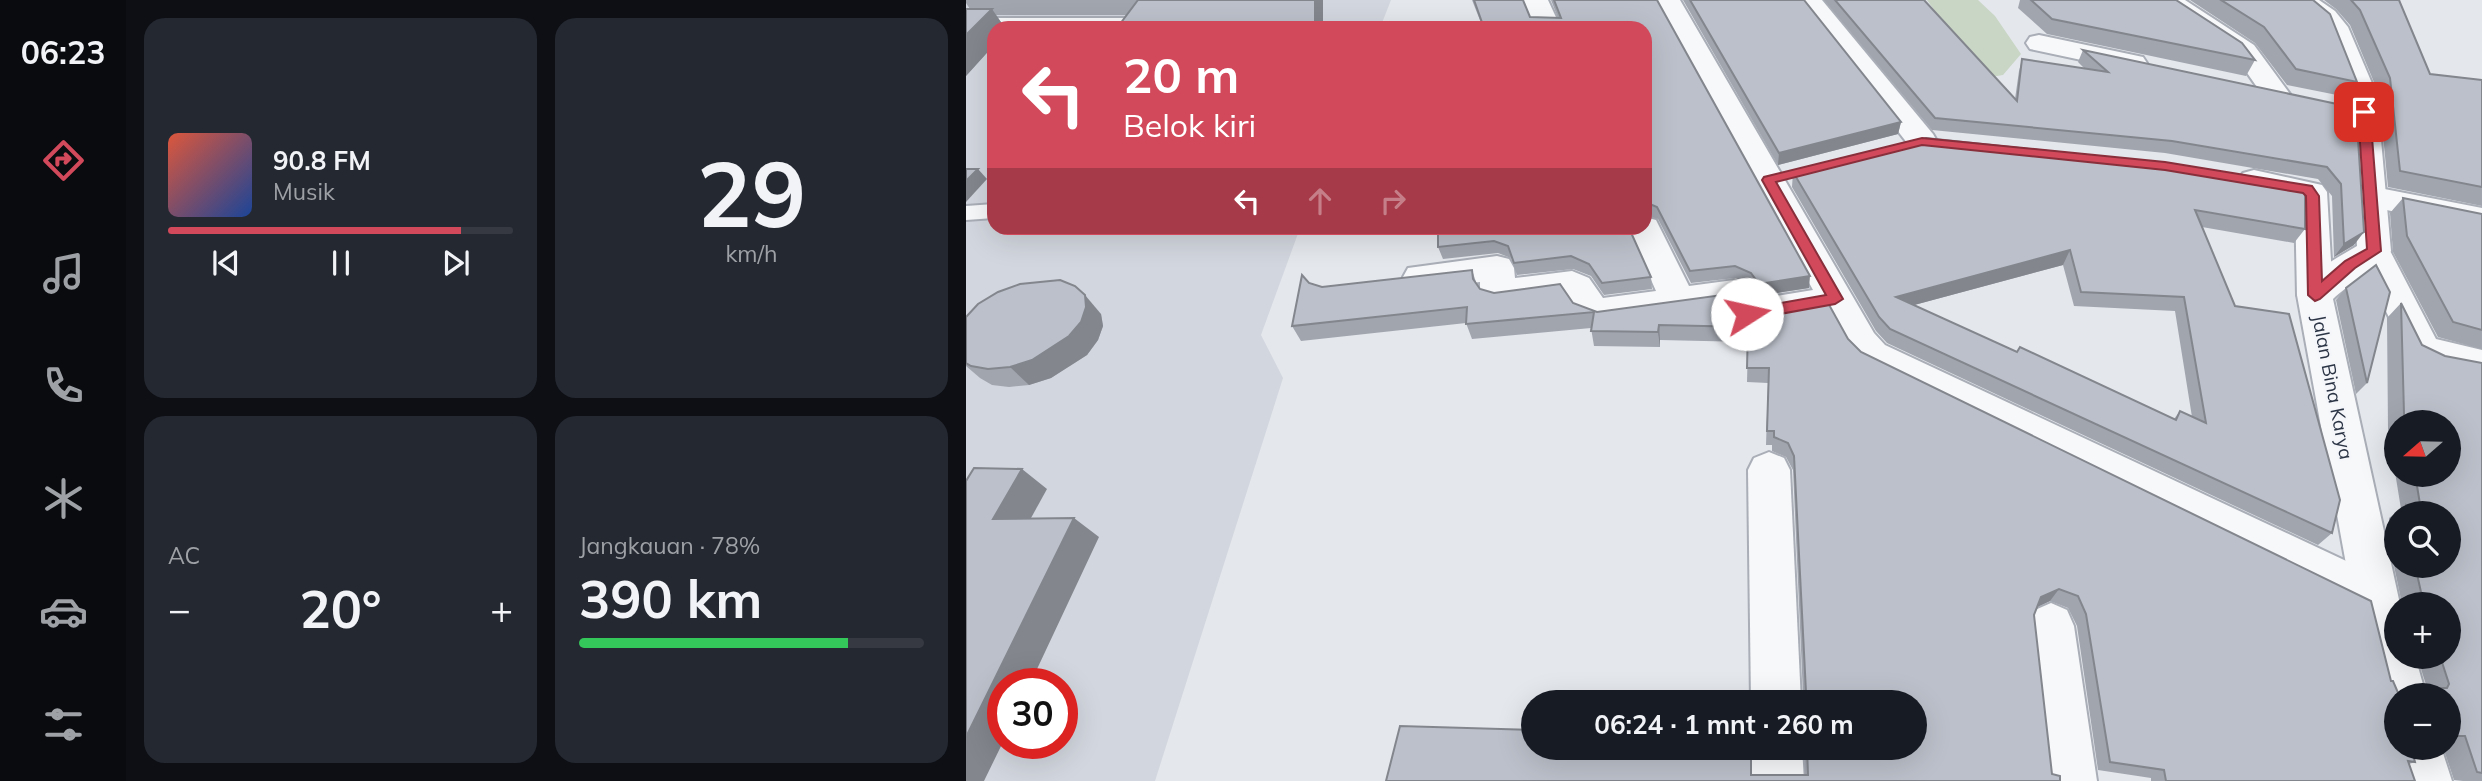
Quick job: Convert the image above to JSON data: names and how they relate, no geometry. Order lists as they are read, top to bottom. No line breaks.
{"streets":{"street":["Jalan Bina Karya"]},"north":"left","page":{"tabs":"06:23","tile":[["29","km/h"],"AC",["Jangkauan · 78%","390 km"]],"turn":["20 m","Belok kiri"],"song":["90.8 FM","Musik"],"map_buttons":["+","−"],"heat":["−","20°","+"],"limit":"30","trip":"06:24 · 1 mnt · 260 m"}}
